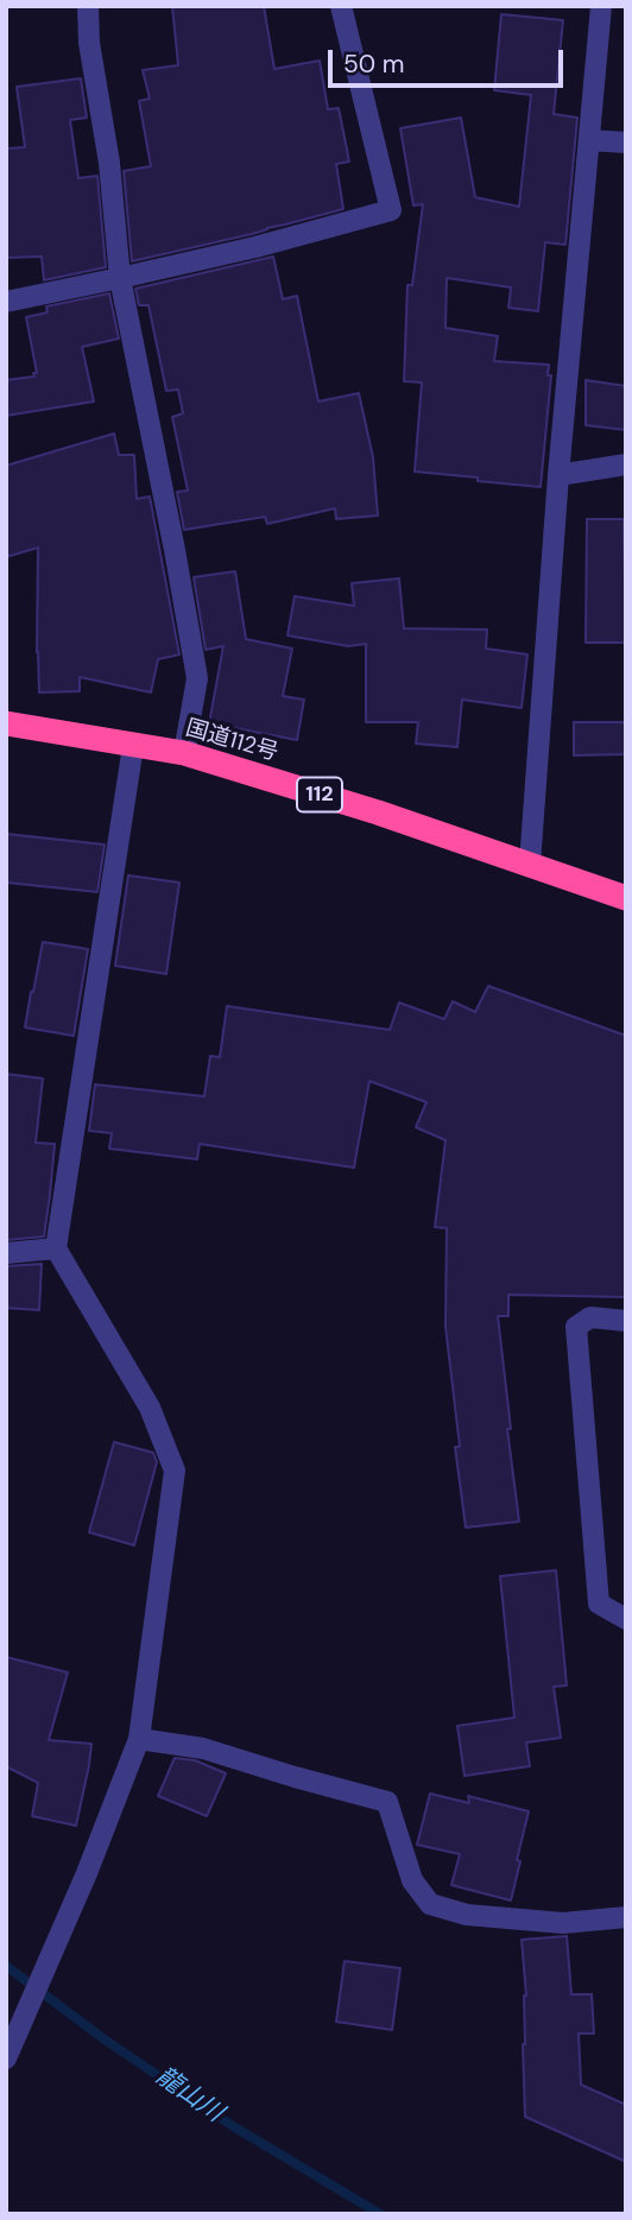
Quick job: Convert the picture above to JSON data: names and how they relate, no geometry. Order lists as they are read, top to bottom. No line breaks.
{"streets":{"highway":["国道112号","112"]},"water":["龍山川"],"scale_bar":"50 m"}
